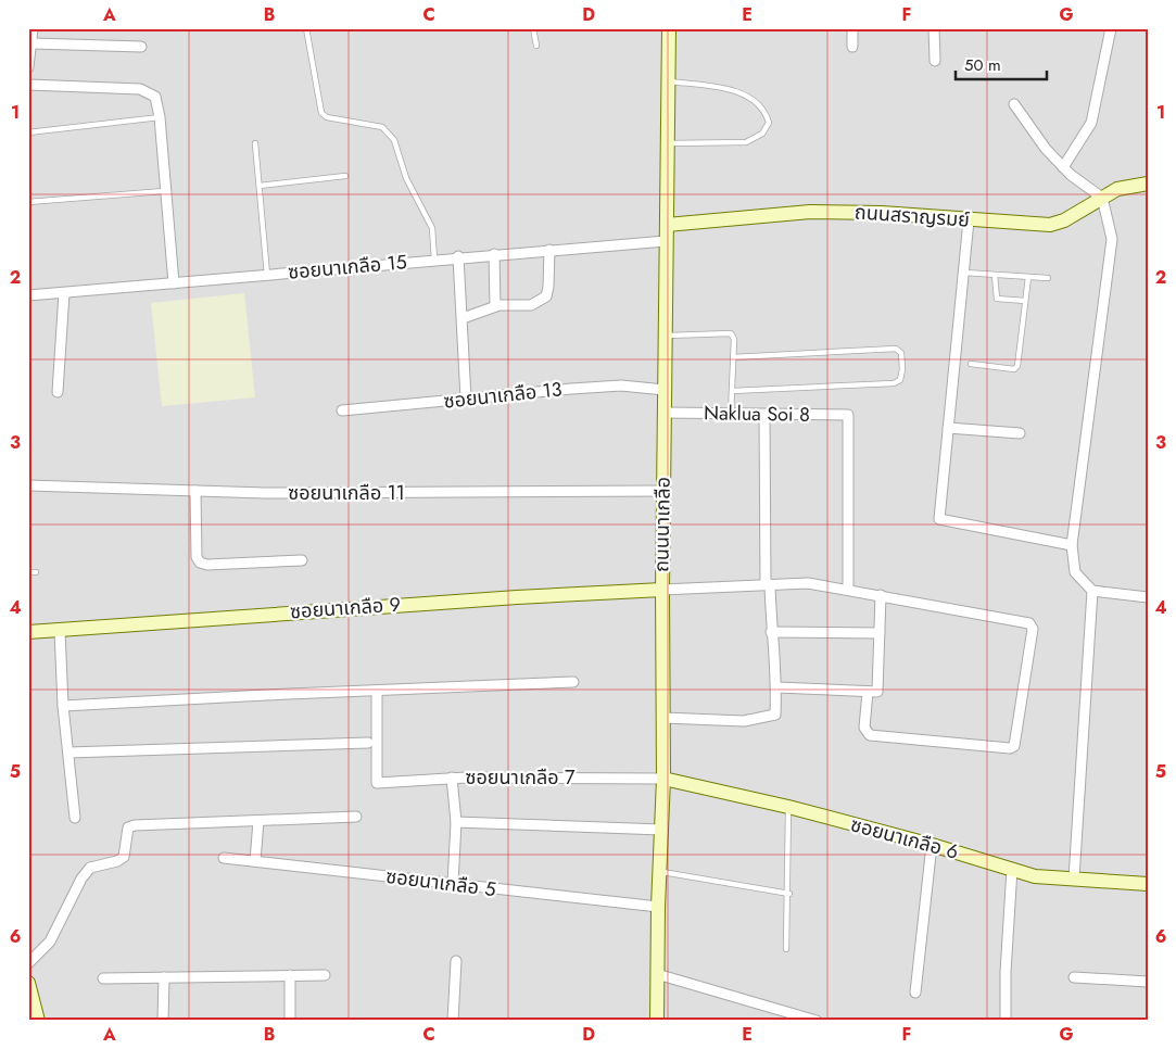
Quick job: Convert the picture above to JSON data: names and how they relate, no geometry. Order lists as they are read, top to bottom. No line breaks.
{"streets":{"street":["ถนนสราญรมย์","ซอยนาเกลือ 15","ซอยนาเกลือ 13","Naklua Soi 8","ซอยนาเกลือ 11","ถนนนาเกลือ","ซอยนาเกลือ 9","ซอยนาเกลือ 7","ซอยนาเกลือ 6","ซอยนาเกลือ 5"]},"crossings":[["ถนนสราญรมย์","ถนนนาเกลือ"],["ซอยนาเกลือ 15","ถนนนาเกลือ"],["ซอยนาเกลือ 13","ถนนนาเกลือ"],["Naklua Soi 8","ถนนนาเกลือ"],["ซอยนาเกลือ 11","ถนนนาเกลือ"],["ถนนนาเกลือ","ซอยนาเกลือ 9"],["ถนนนาเกลือ","ซอยนาเกลือ 7"],["ถนนนาเกลือ","ซอยนาเกลือ 6"],["ถนนนาเกลือ","ซอยนาเกลือ 5"],["ซอยนาเกลือ 7","ซอยนาเกลือ 6"]],"scale_bar":"50 m","grid":{"columns":["A","B","C","D","E","F","G"],"rows":["1","2","3","4","5","6"]}}
